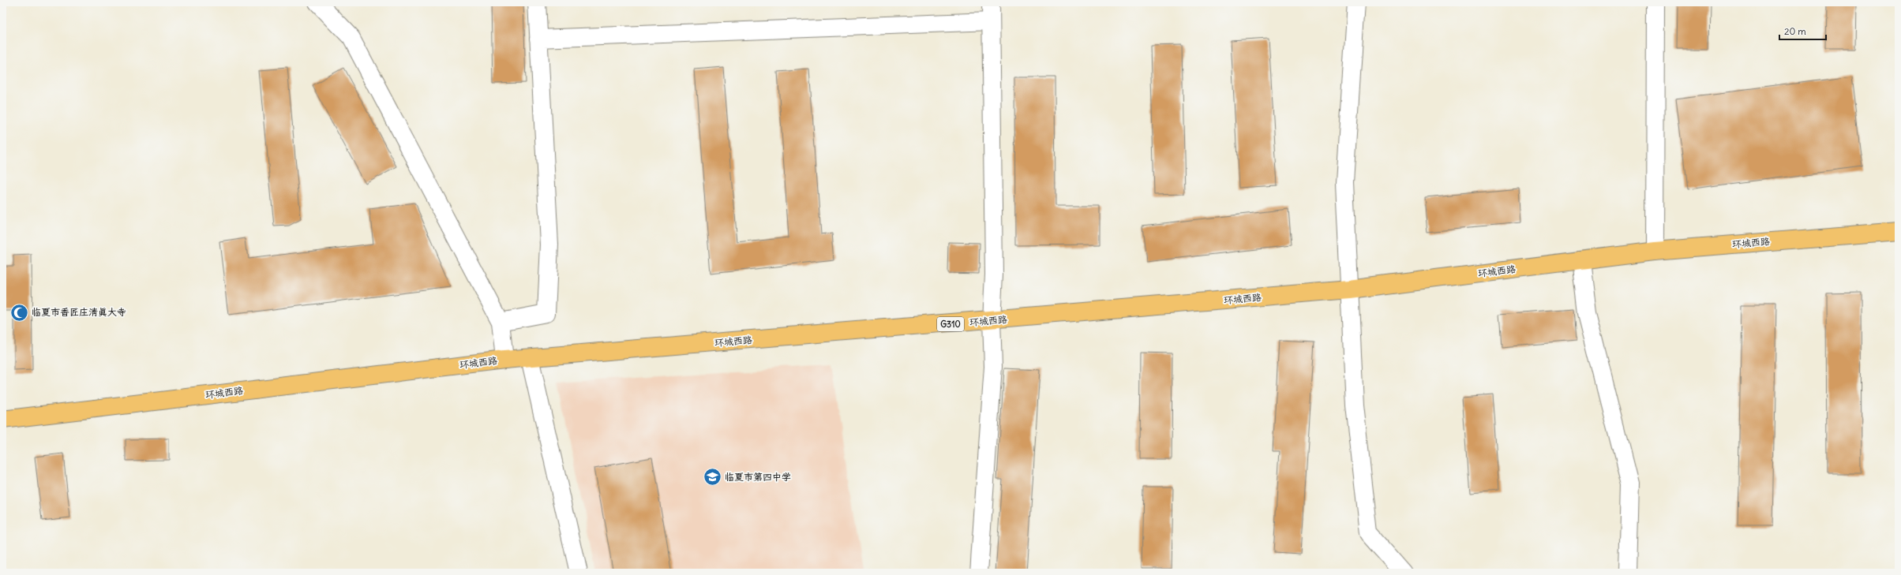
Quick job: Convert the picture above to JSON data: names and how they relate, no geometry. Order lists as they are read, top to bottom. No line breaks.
{"streets":{"highway":["环城西路","G310"]},"places":{"mosque":["临夏市香匠庄清真大寺"],"school or university":["临夏市第四中学"]},"scale_bar":"20 m"}
